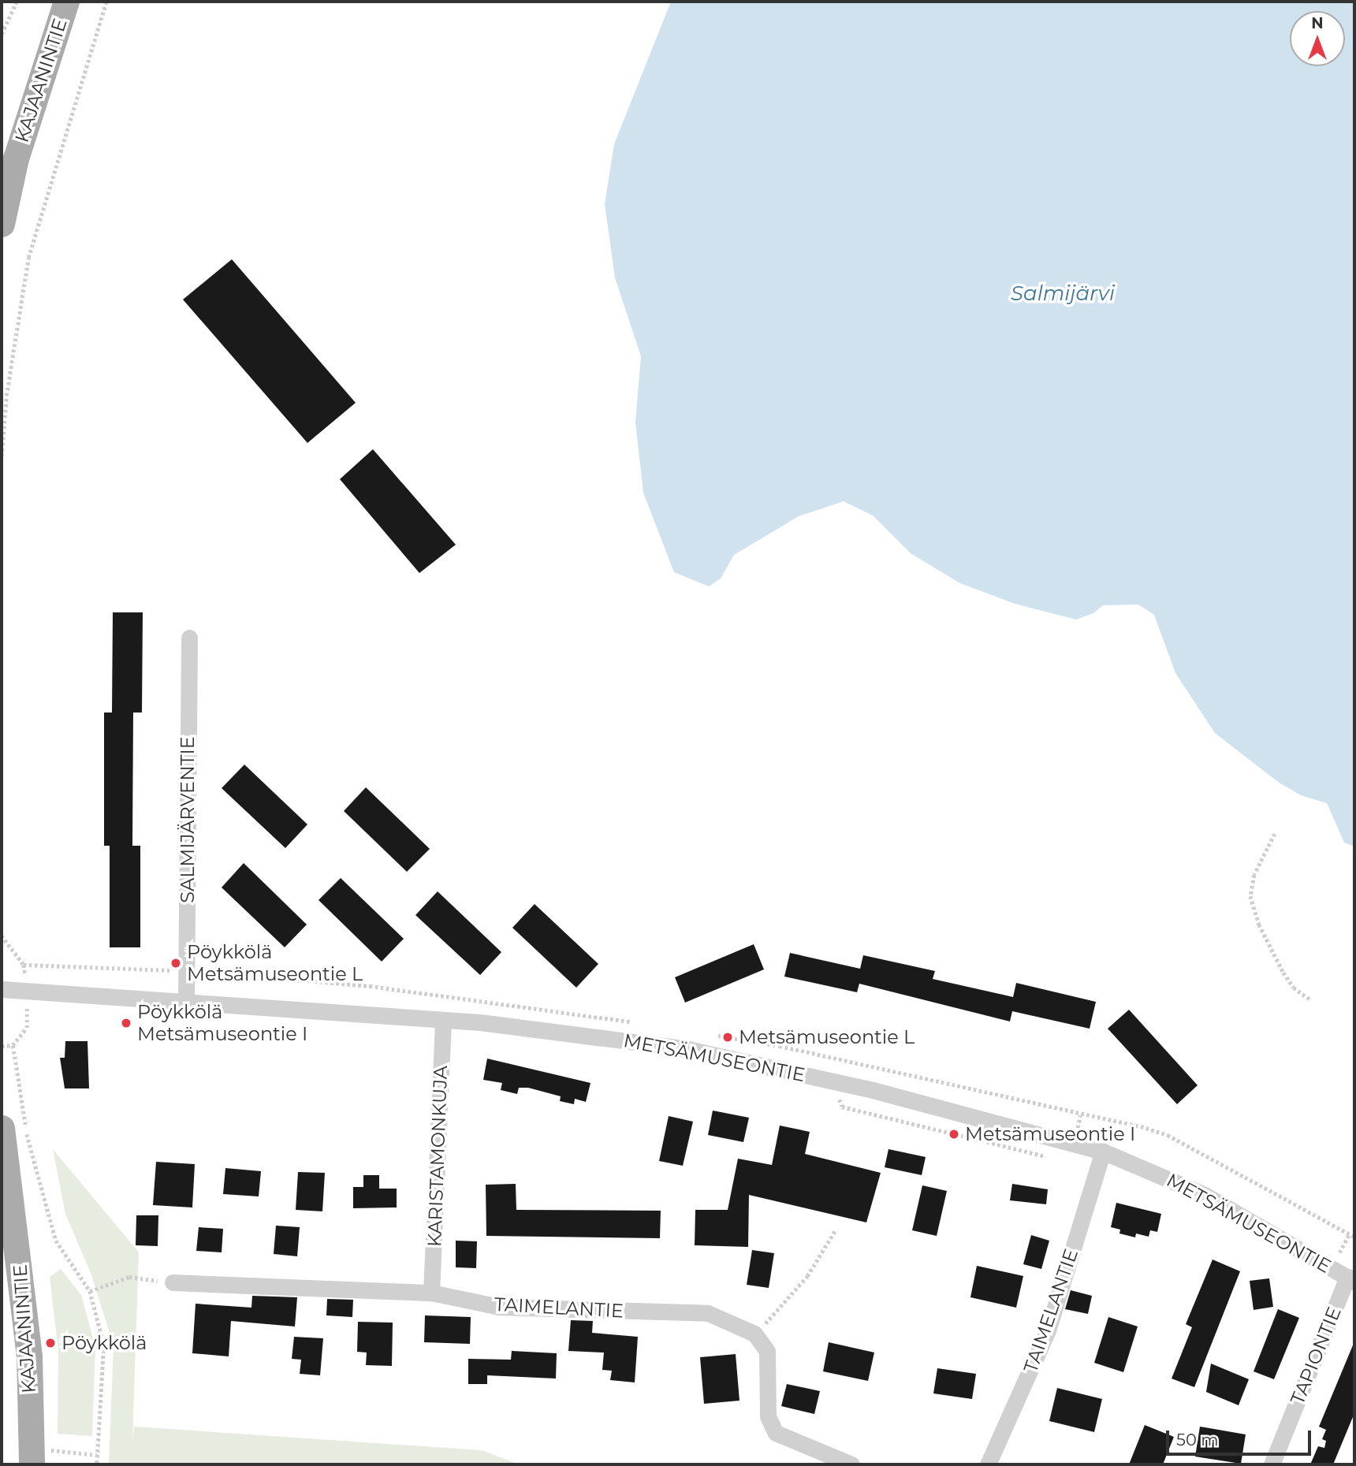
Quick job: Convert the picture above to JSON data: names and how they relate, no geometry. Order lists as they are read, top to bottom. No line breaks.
{"streets":{"main road":["KAJAANINTIE"],"street":["SALMIJÄRVENTIE","METSÄMUSEONTIE","KARISTAMONKUJA","TAIMELANTIE","TAPIONTIE"]},"crossings":[["SALMIJÄRVENTIE","METSÄMUSEONTIE"],["METSÄMUSEONTIE","KARISTAMONKUJA"],["METSÄMUSEONTIE","TAIMELANTIE"],["METSÄMUSEONTIE","TAPIONTIE"],["KARISTAMONKUJA","TAIMELANTIE"]],"water":["Salmijärvi"],"places":["Pöykkölä Metsämuseontie L","Pöykkölä Metsämuseontie I","Metsämuseontie L","Metsämuseontie I","Pöykkölä"],"scale_bar":"50 m","north":"top"}
